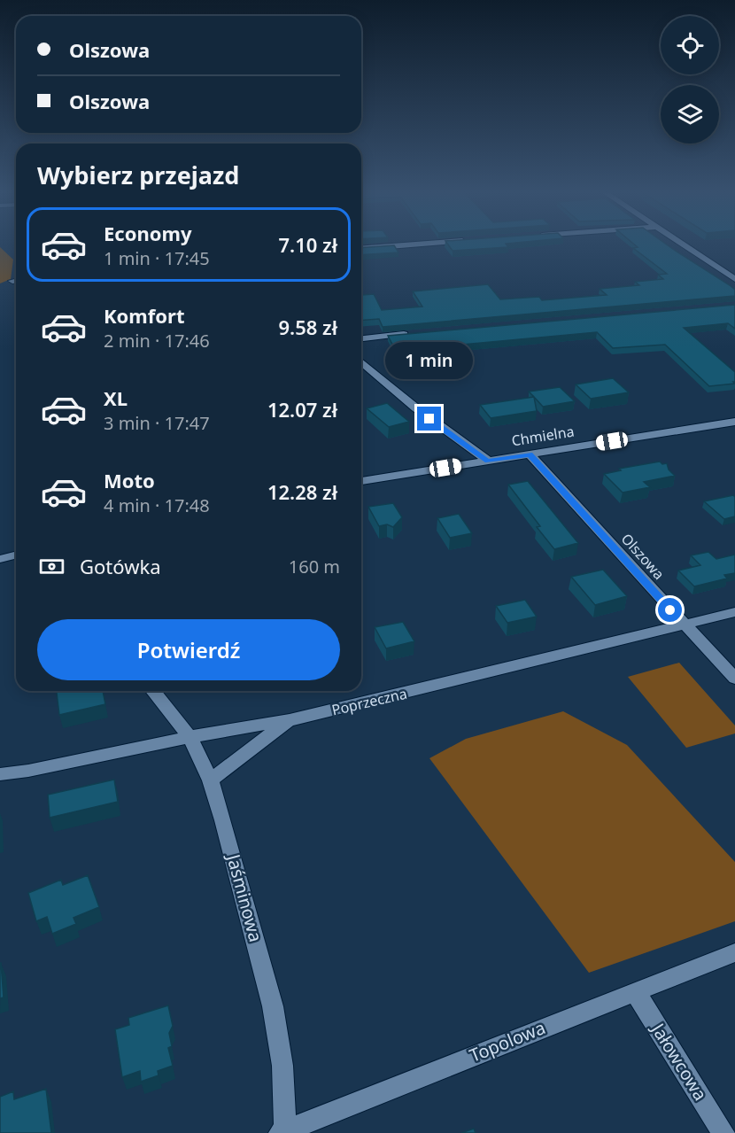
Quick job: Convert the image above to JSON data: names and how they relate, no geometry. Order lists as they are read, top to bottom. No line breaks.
{"streets":{"street":["Chmielna","Olszowa","Poprzeczna","Jaśminowa","Topolowa","Jałowcowa"]},"crossings":[["Chmielna","Olszowa"],["Olszowa","Poprzeczna"],["Poprzeczna","Jaśminowa"],["Jaśminowa","Topolowa"],["Topolowa","Jałowcowa"]],"page":{"banner":["Olszowa","Olszowa"],"heading":"Wybierz przejazd","list":[{"name":"Economy","note":"1 min · 17:45","value":"7.10 zł"},{"name":"Komfort","note":"2 min · 17:46","value":"9.58 zł"},{"name":"XL","note":"3 min · 17:47","value":"12.07 zł"},{"name":"Moto","note":"4 min · 17:48","value":"12.28 zł"}],"bubble":"1 min","pay":["Gotówka","160 m"],"buttons":"Potwierdź"}}
